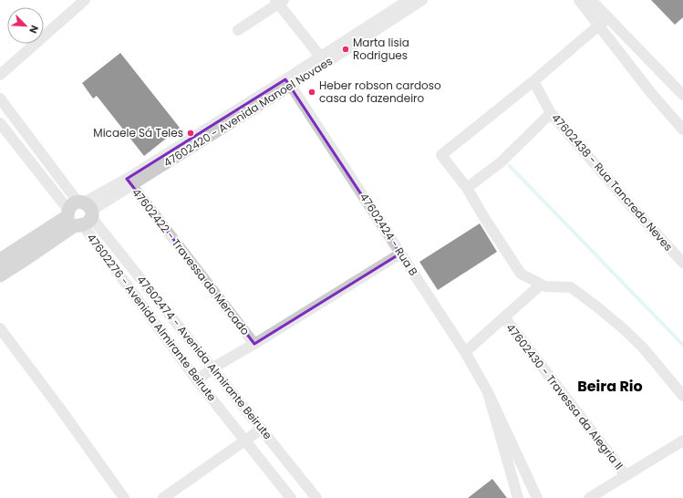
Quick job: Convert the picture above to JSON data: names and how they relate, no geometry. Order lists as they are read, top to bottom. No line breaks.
{"streets":{"street":["47602420 - Avenida Manoel Novaes","47602438 - Rua Tancredo Neves","47602424 - Rua B","47602422 - Travessa do Mercado","47602276 - Avenida Almirante Beirute","47602474 - Avenida Almirante Beirute","47602430 - Travessa da Alegria II"]},"crossings":[["47602420 - Avenida Manoel Novaes","47602424 - Rua B"],["47602420 - Avenida Manoel Novaes","47602422 - Travessa do Mercado"],["47602420 - Avenida Manoel Novaes","47602276 - Avenida Almirante Beirute"],["47602420 - Avenida Manoel Novaes","47602474 - Avenida Almirante Beirute"],["47602424 - Rua B","47602422 - Travessa do Mercado"],["47602422 - Travessa do Mercado","47602276 - Avenida Almirante Beirute"],["47602422 - Travessa do Mercado","47602474 - Avenida Almirante Beirute"],["47602276 - Avenida Almirante Beirute","47602474 - Avenida Almirante Beirute"]],"districts":["Beira Rio"],"places":["Marta lisia Rodrigues","Heber robson cardoso casa do fazendeiro","Micaele Sá Teles"],"north":"bottom right"}
